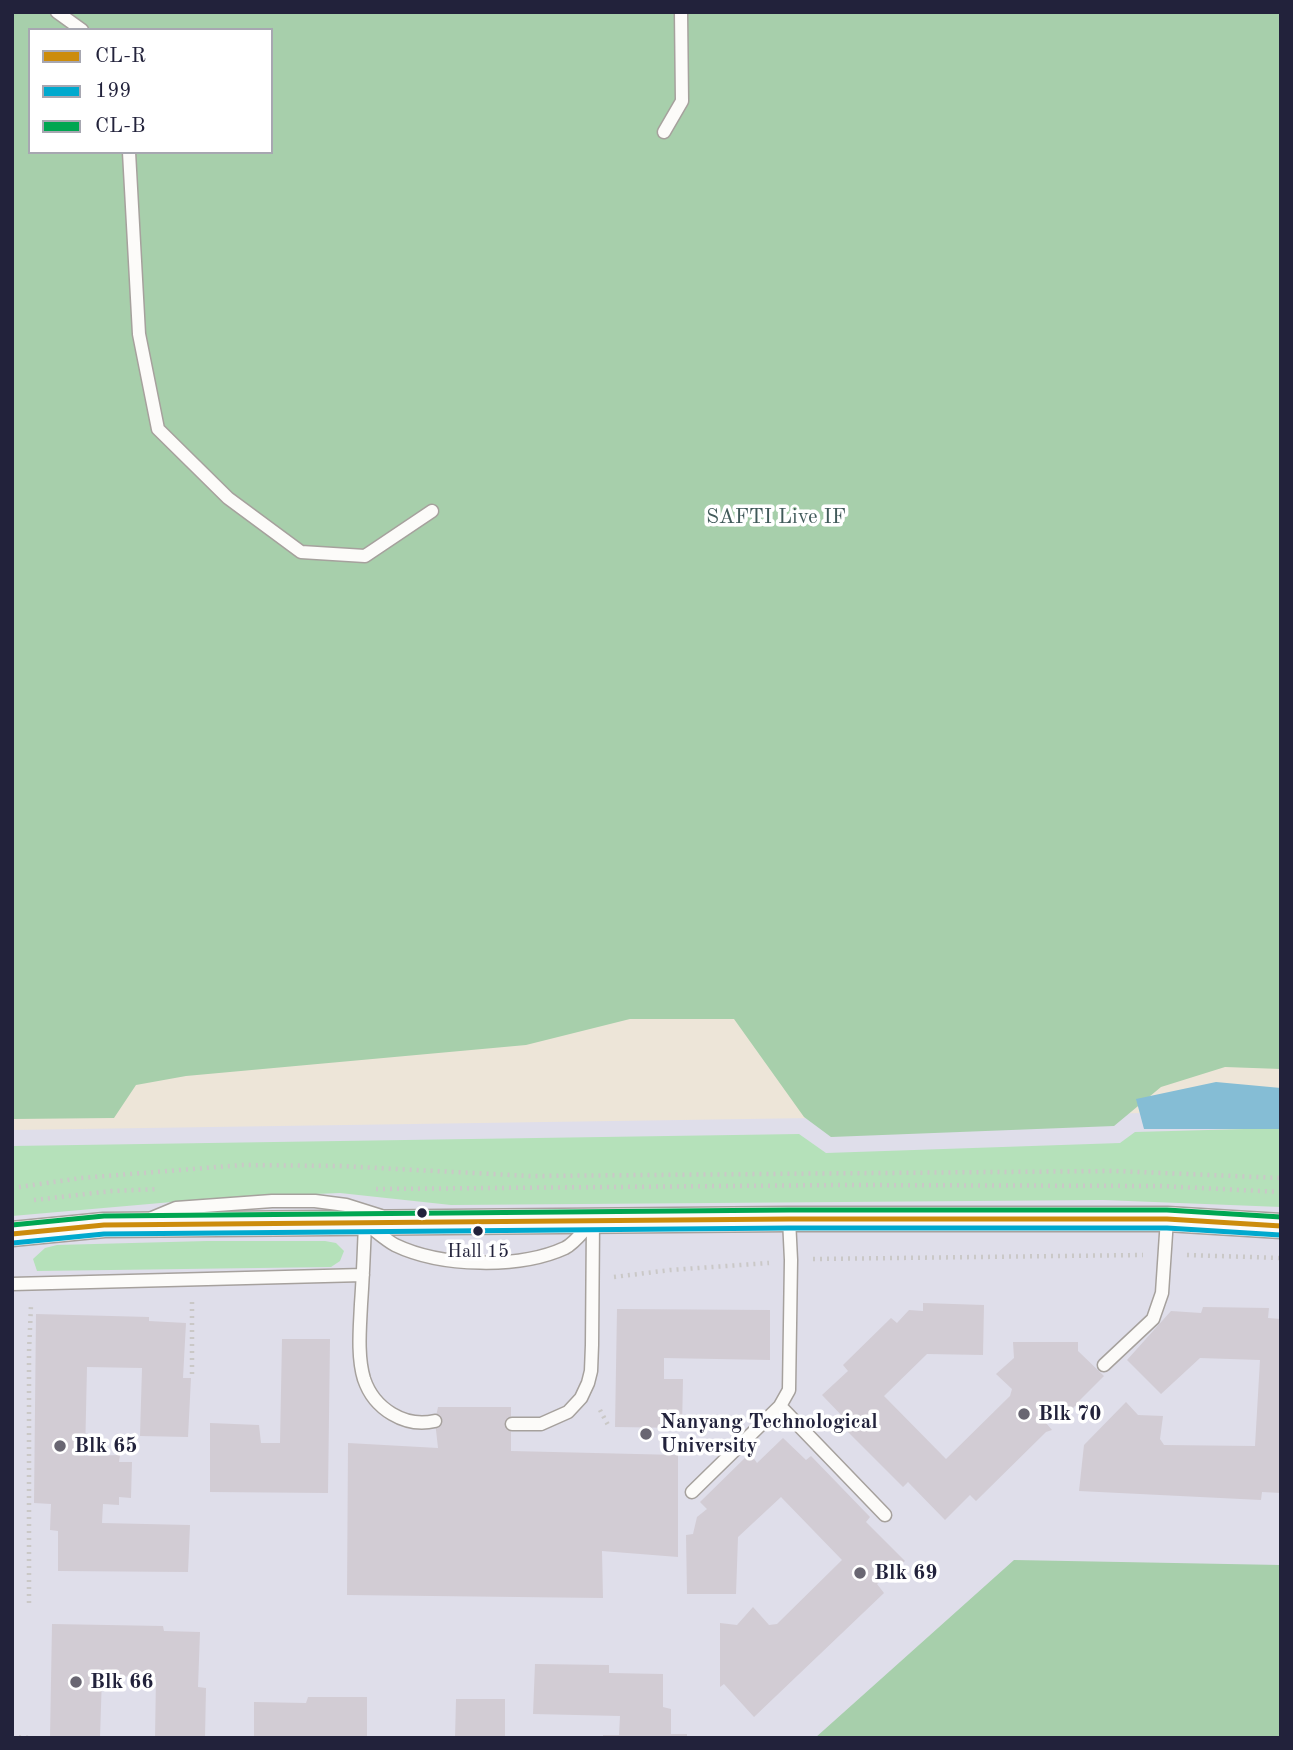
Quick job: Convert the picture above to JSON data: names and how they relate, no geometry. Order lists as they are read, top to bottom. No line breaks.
{"parks":["SAFTI Live IF"],"places":["Hall 15","Blk 70","Nanyang Technological University","Blk 65","Blk 69","Blk 66"],"lines":["transit line CL-B","transit line CL-R","transit line 199"],"legend":["CL-R","199","CL-B"]}
